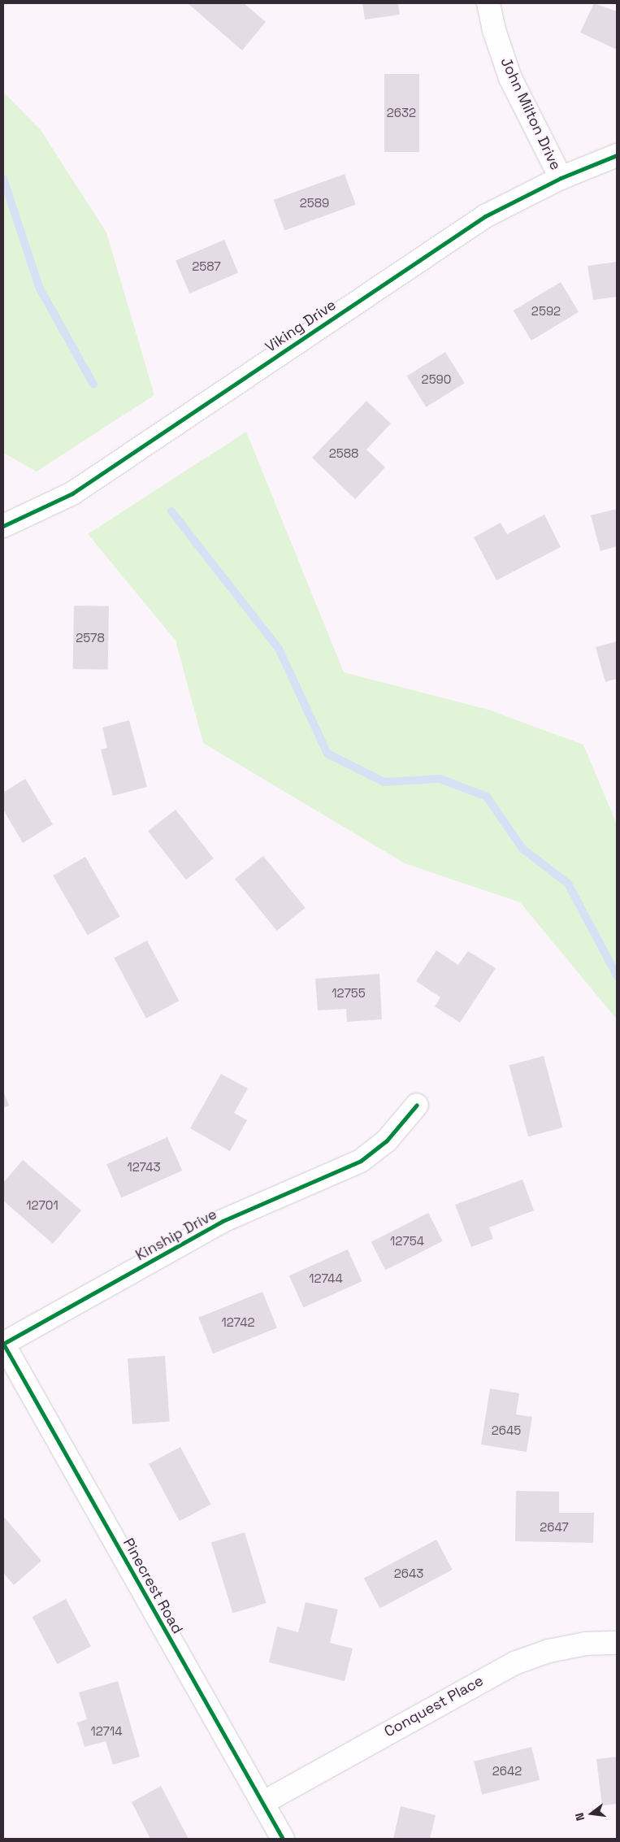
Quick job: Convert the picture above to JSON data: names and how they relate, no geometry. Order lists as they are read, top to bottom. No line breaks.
{"streets":{"street":["John Milton Drive","Viking Drive","Kinship Drive","Pinecrest Road","Conquest Place"]},"crossings":[["John Milton Drive","Viking Drive"],["Kinship Drive","Pinecrest Road"],["Pinecrest Road","Conquest Place"]],"house_numbers":["2632","2589","2587","2592","2590","2588","2578","12755","12743","12701","12754","12744","12742","2645","2647","2643","12714","2642"],"north":"left"}
